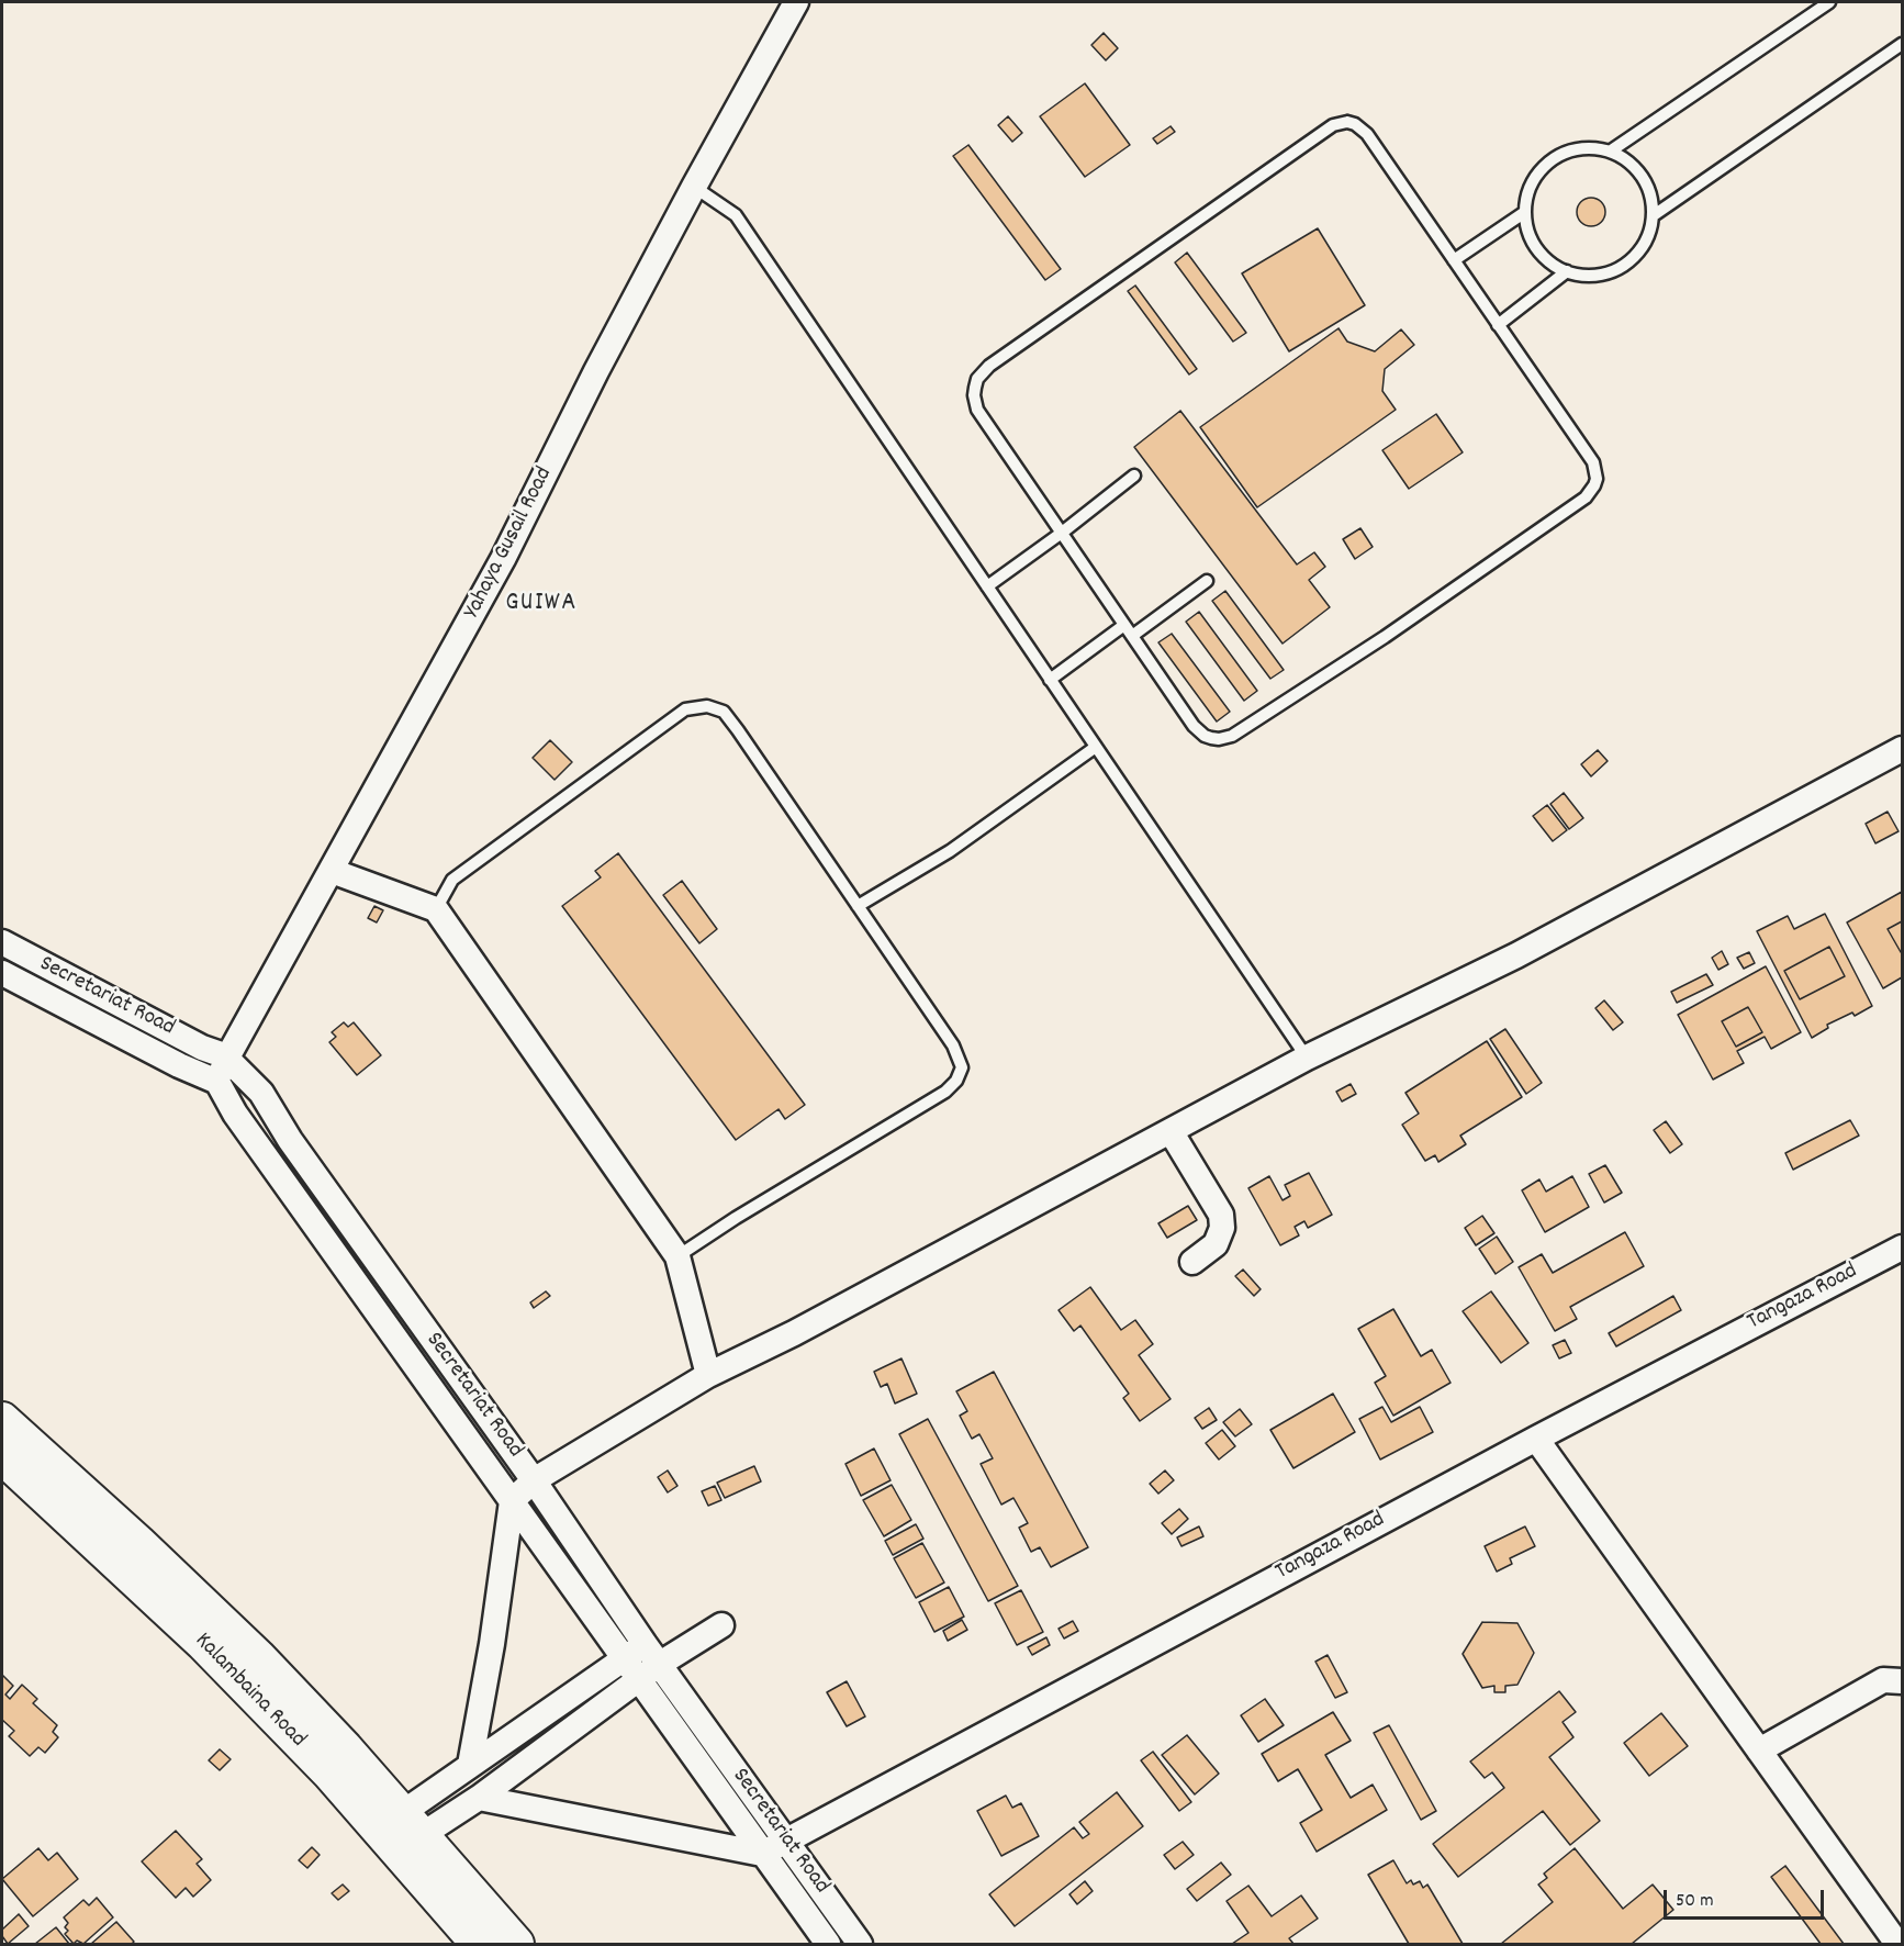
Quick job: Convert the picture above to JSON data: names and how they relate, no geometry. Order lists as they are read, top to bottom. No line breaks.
{"streets":{"main road":["Kalambaina Road"],"street":["Yahaya Gusail Road","Secretariat Road","Tangaza Road"]},"crossings":[["Yahaya Gusail Road","Secretariat Road"],["Secretariat Road","Tangaza Road"]],"districts":["GUIWA"],"scale_bar":"50 m"}
